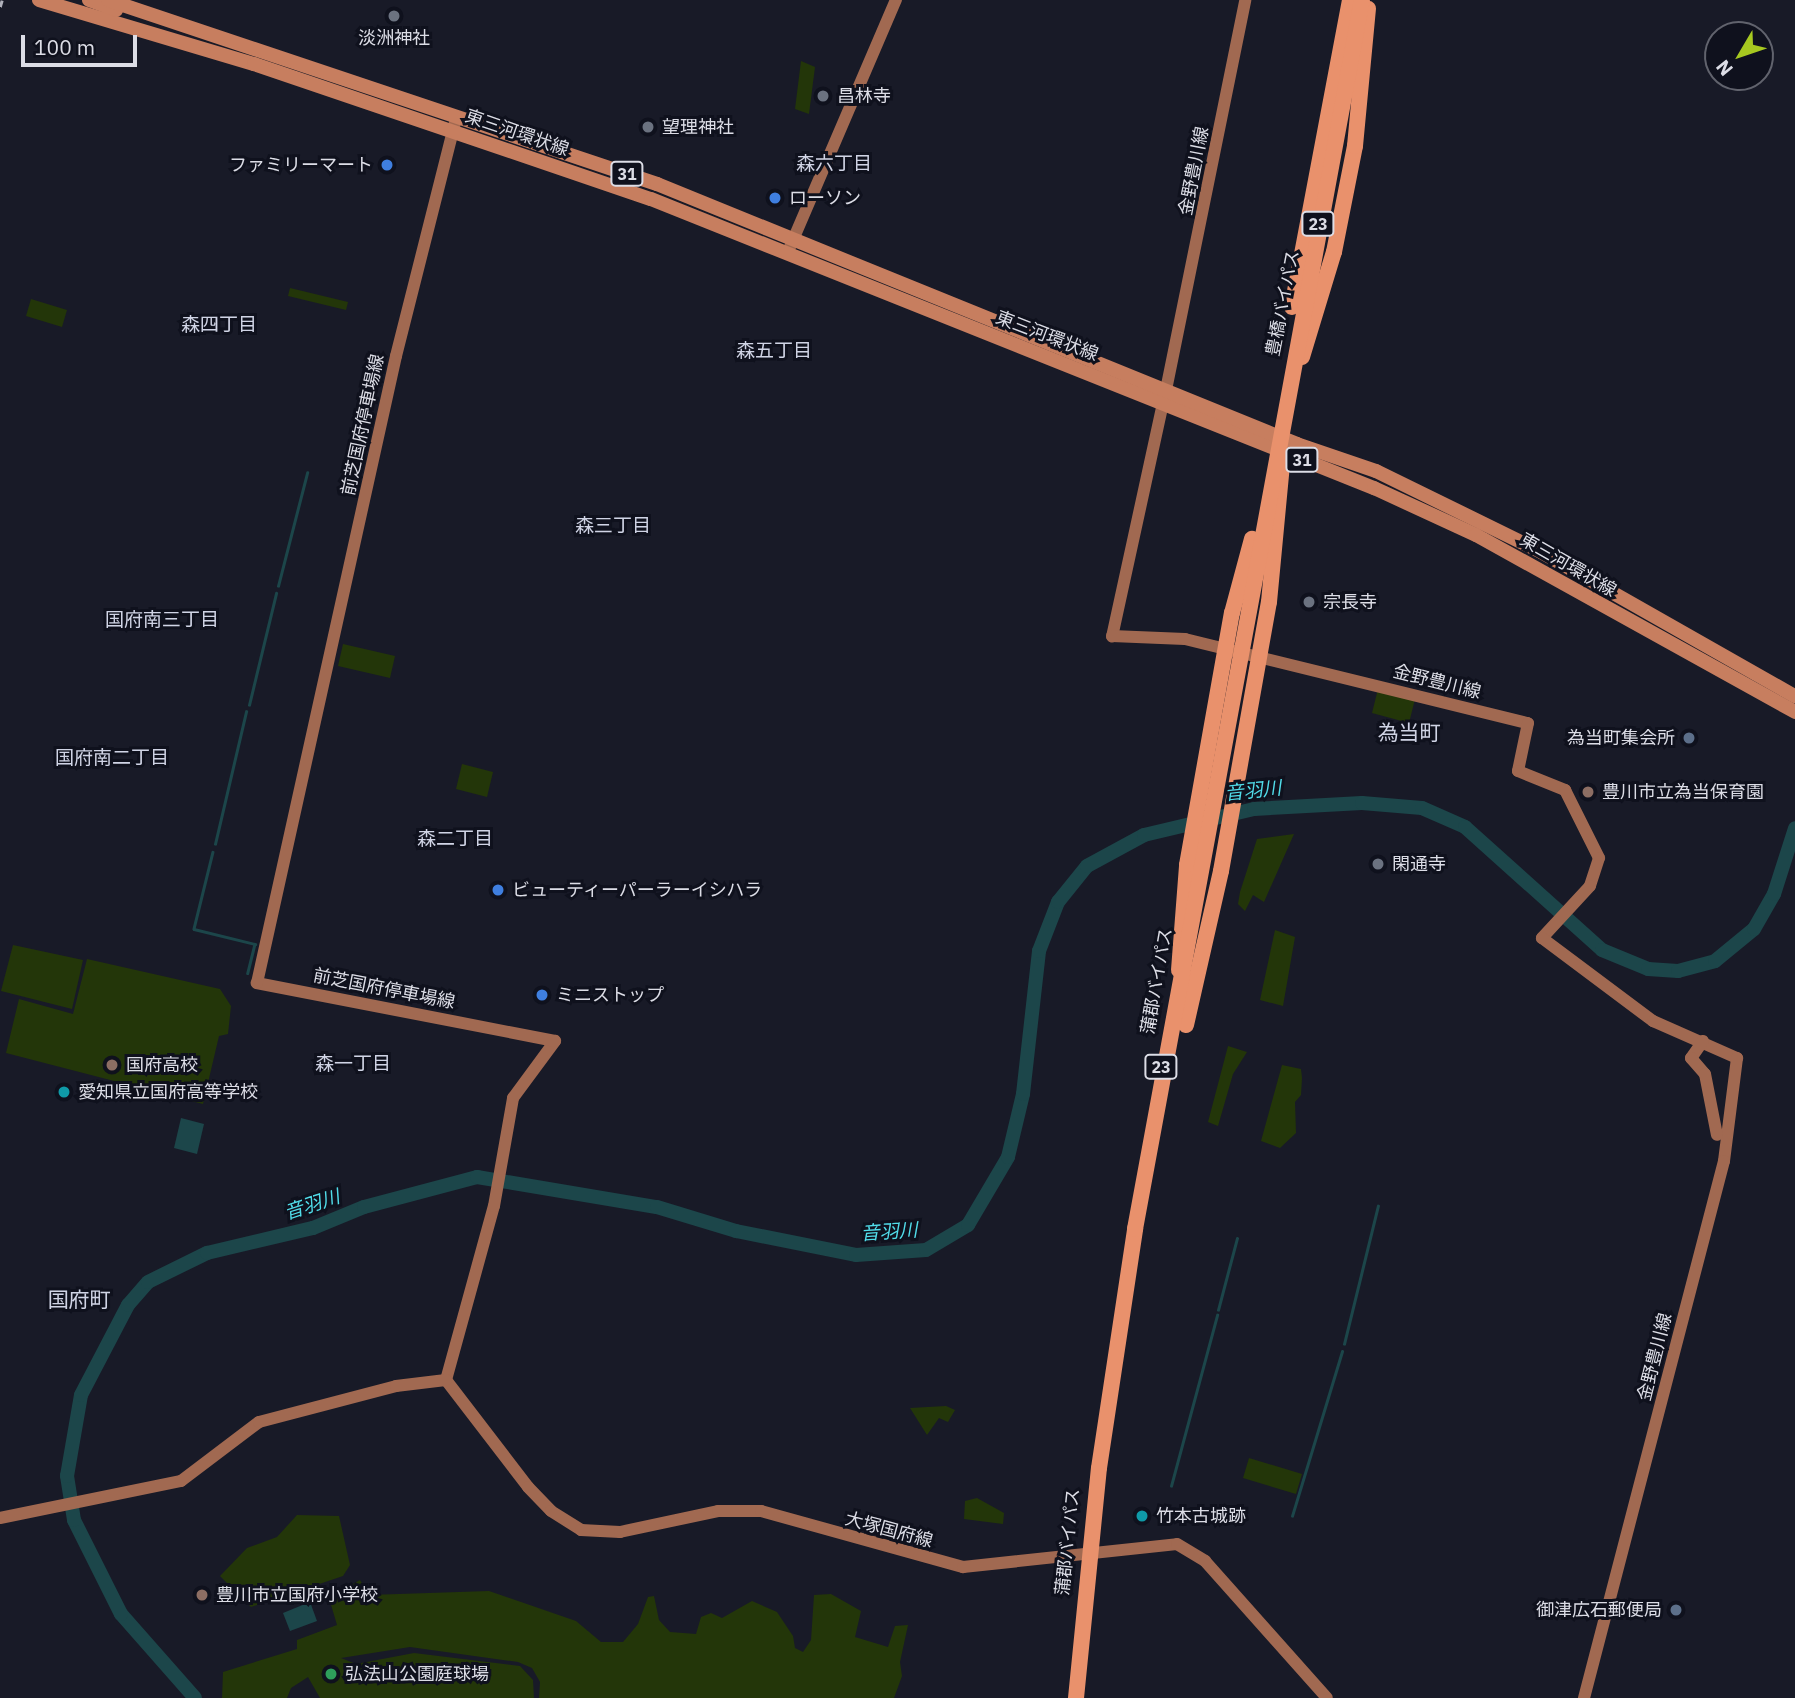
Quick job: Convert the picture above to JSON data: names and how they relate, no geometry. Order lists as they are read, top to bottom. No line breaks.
{"streets":{"highway":["23","豊橋バイパス","蒲郡バイパス"],"main road":["東三河環状線","金野豊川線","31","前芝国府停車場線","大塚国府線"]},"crossings":[["東三河環状線","金野豊川線"],["東三河環状線","豊橋バイパス"],["東三河環状線","前芝国府停車場線"],["東三河環状線","蒲郡バイパス"],["豊橋バイパス","蒲郡バイパス"],["前芝国府停車場線","大塚国府線"]],"districts":["森六丁目","森四丁目","森五丁目","森三丁目","国府南三丁目","為当町","国府南二丁目","森二丁目","森一丁目","国府町"],"water":["音羽川"],"places":["淡洲神社","昌林寺","望理神社","ファミリーマート","ローソン","宗長寺","為当町集会所","豊川市立為当保育園","閑通寺","ビューティーパーラーイシハラ","ミニストップ","国府高校","愛知県立国府高等学校","竹本古城跡","豊川市立国府小学校","御津広石郵便局","弘法山公園庭球場"],"scale_bar":"100 m","north":"bottom left"}
